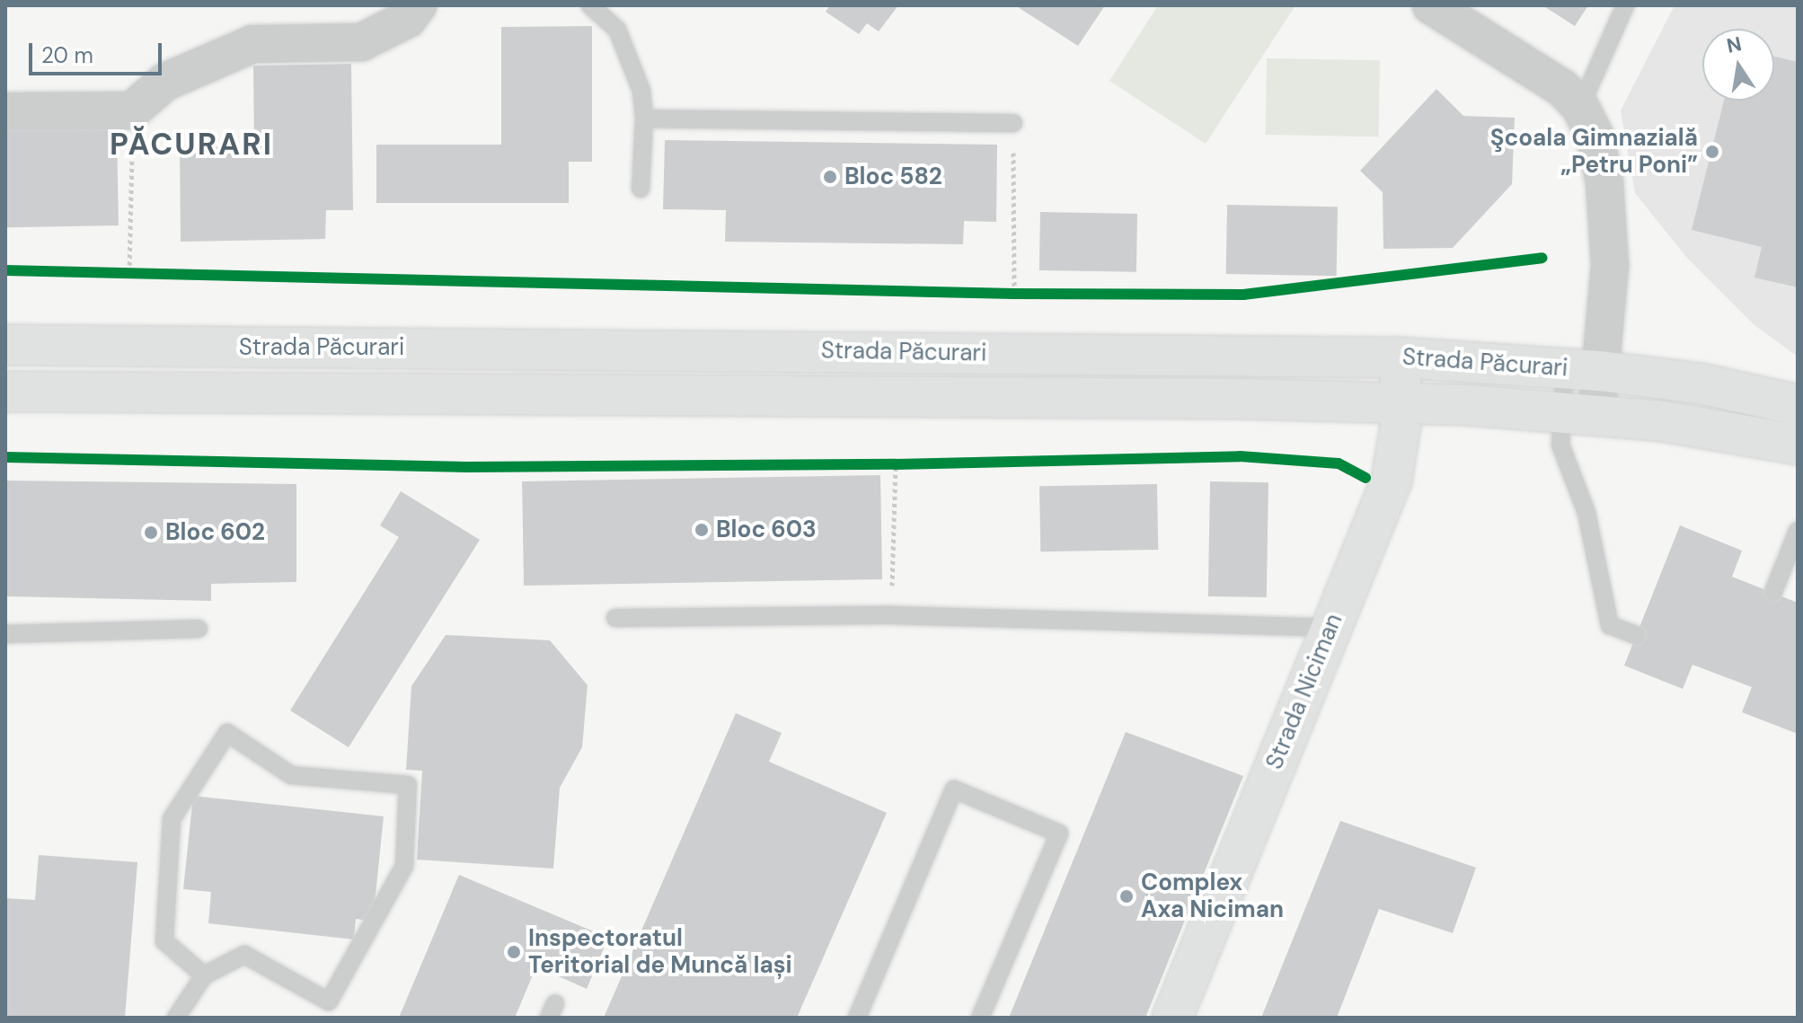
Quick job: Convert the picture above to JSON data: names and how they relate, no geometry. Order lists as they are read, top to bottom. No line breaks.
{"streets":{"main road":["Strada Păcurari","Strada Niciman"]},"crossings":[["Strada Păcurari","Strada Niciman"]],"districts":["PĂCURARI"],"places":["Şcoala Gimnazială „Petru Poni”","Bloc 582","Bloc 603","Bloc 602","Complex Axa Niciman","Inspectoratul Teritorial de Muncă Iași"],"scale_bar":"20 m","north":"top"}
